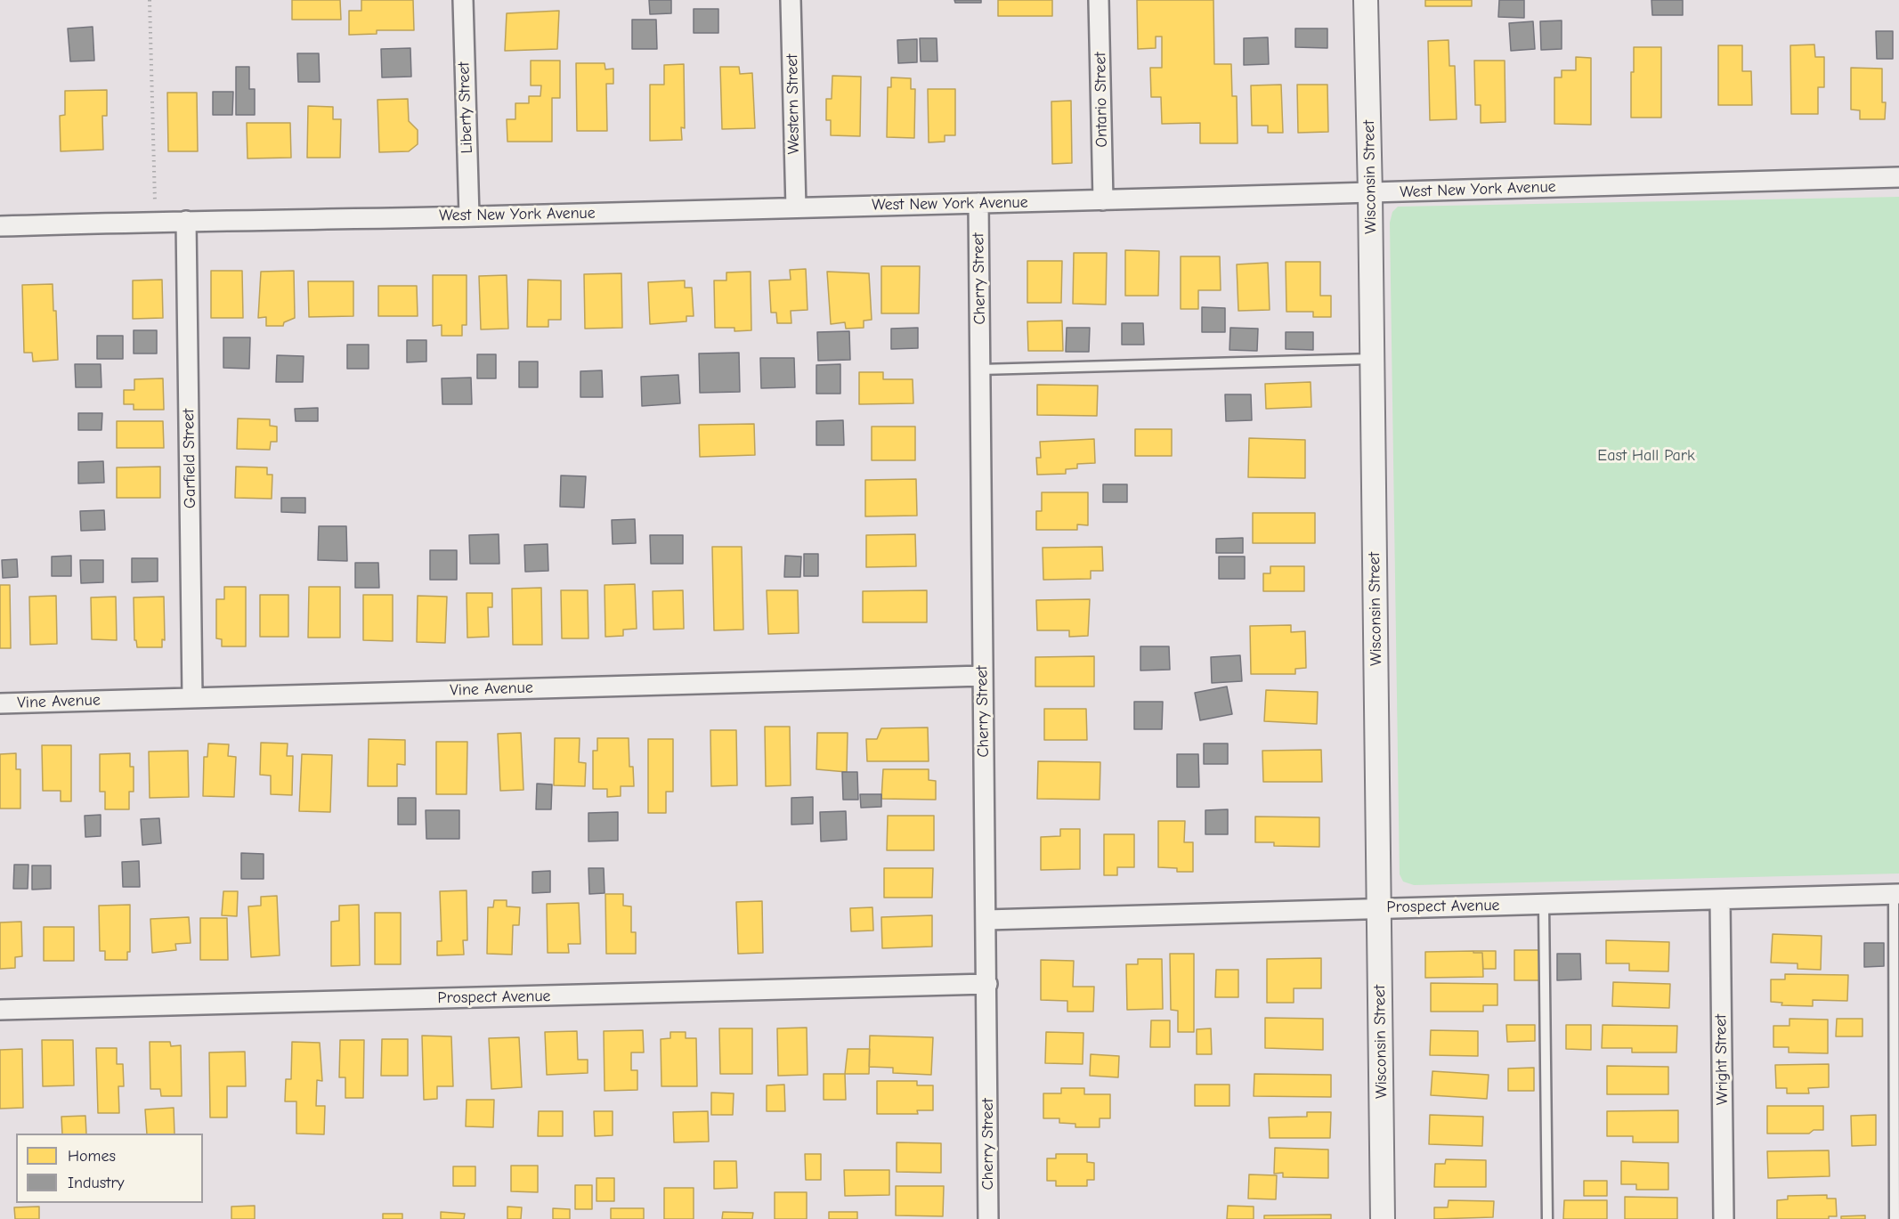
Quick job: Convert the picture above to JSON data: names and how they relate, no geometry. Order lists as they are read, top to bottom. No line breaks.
{"streets":{"street":["Ontario Street","Western Street","Liberty Street","Wisconsin Street","West New York Avenue","Cherry Street","Garfield Street","Vine Avenue","Prospect Avenue","Wright Street"]},"crossings":[["Ontario Street","West New York Avenue"],["Western Street","West New York Avenue"],["Liberty Street","West New York Avenue"],["Wisconsin Street","West New York Avenue"],["Wisconsin Street","Prospect Avenue"],["West New York Avenue","Cherry Street"],["West New York Avenue","Garfield Street"],["Cherry Street","Vine Avenue"],["Cherry Street","Prospect Avenue"],["Garfield Street","Vine Avenue"],["Prospect Avenue","Wright Street"]],"parks":["East Hall Park"],"legend":["Homes","Industry"]}
